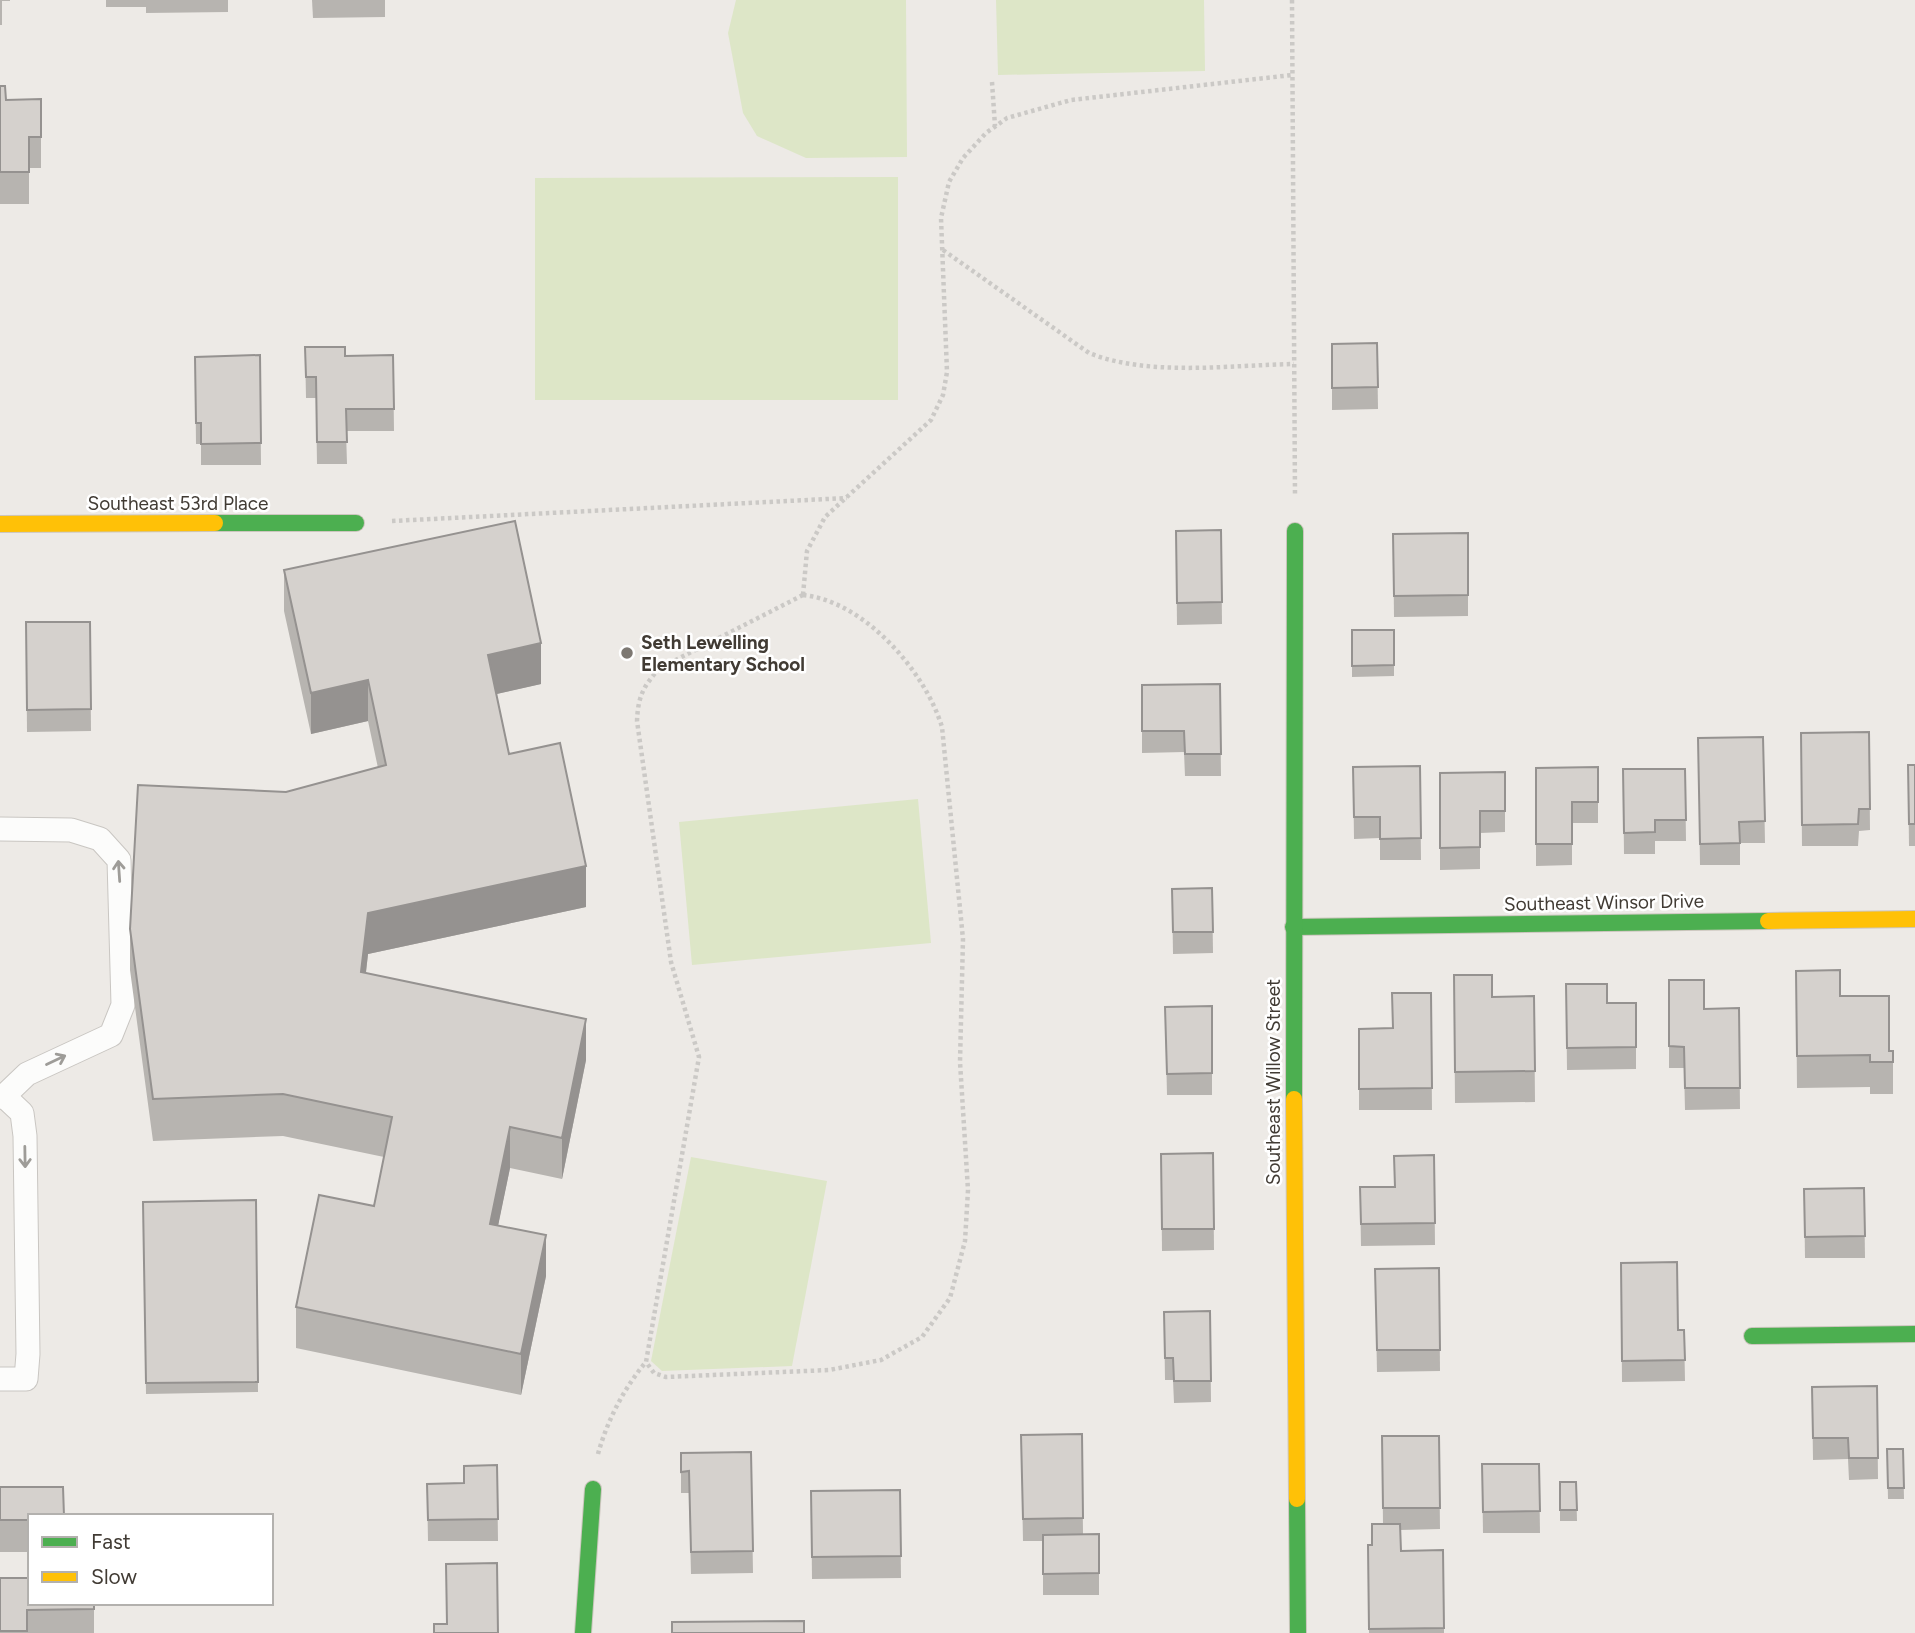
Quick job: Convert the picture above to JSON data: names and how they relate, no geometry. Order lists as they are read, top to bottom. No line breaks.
{"streets":{"street":["Southeast 53rd Place","Southeast Winsor Drive","Southeast Willow Street"]},"crossings":[["Southeast Winsor Drive","Southeast Willow Street"]],"places":["Seth Lewelling Elementary School"],"legend":["Fast","Slow"]}
